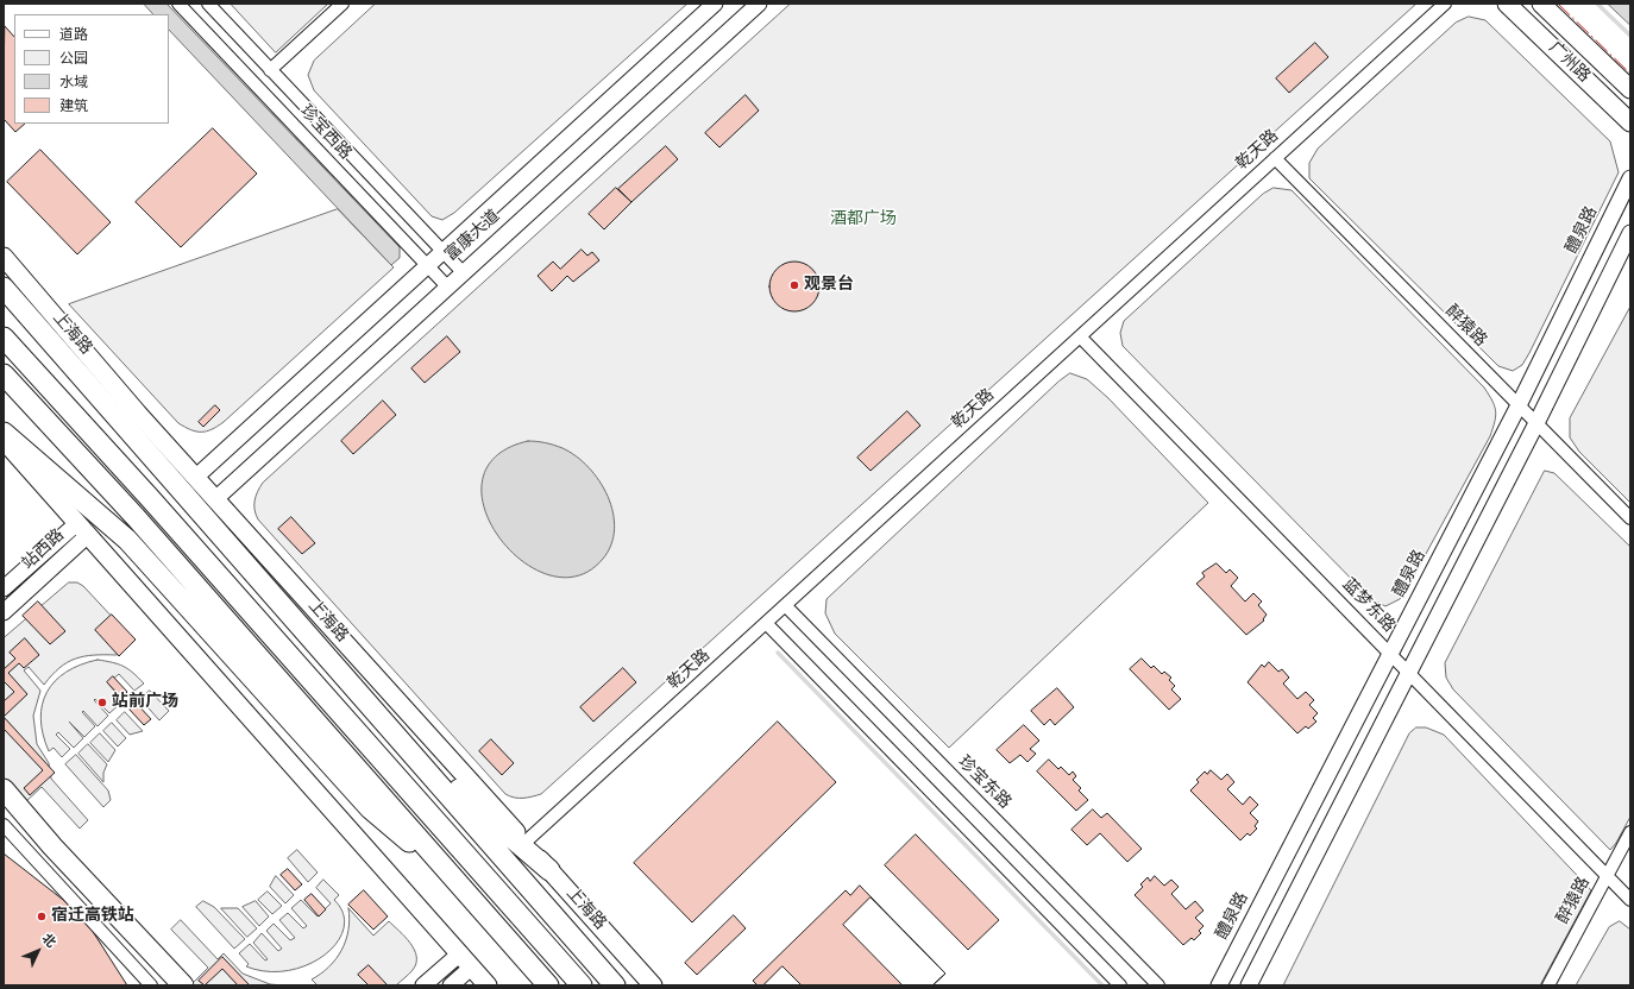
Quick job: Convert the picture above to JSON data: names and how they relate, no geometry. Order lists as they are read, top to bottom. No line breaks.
{"streets":{"main road":["广州路","上海路"],"street":["珍宝西路","乾天路","醴泉路","富康大道","醉猿路","站西路","蓝梦东路","珍宝东路"]},"crossings":[["珍宝西路","富康大道"],["乾天路","醉猿路"],["乾天路","上海路"],["乾天路","蓝梦东路"],["乾天路","珍宝东路"],["醴泉路","醉猿路"],["醴泉路","蓝梦东路"],["富康大道","上海路"],["醉猿路","蓝梦东路"]],"parks":["酒都广场"],"places":["观景台","站前广场","宿迁高铁站"],"legend":["道路","公园","水域","建筑"],"north":"top right"}
